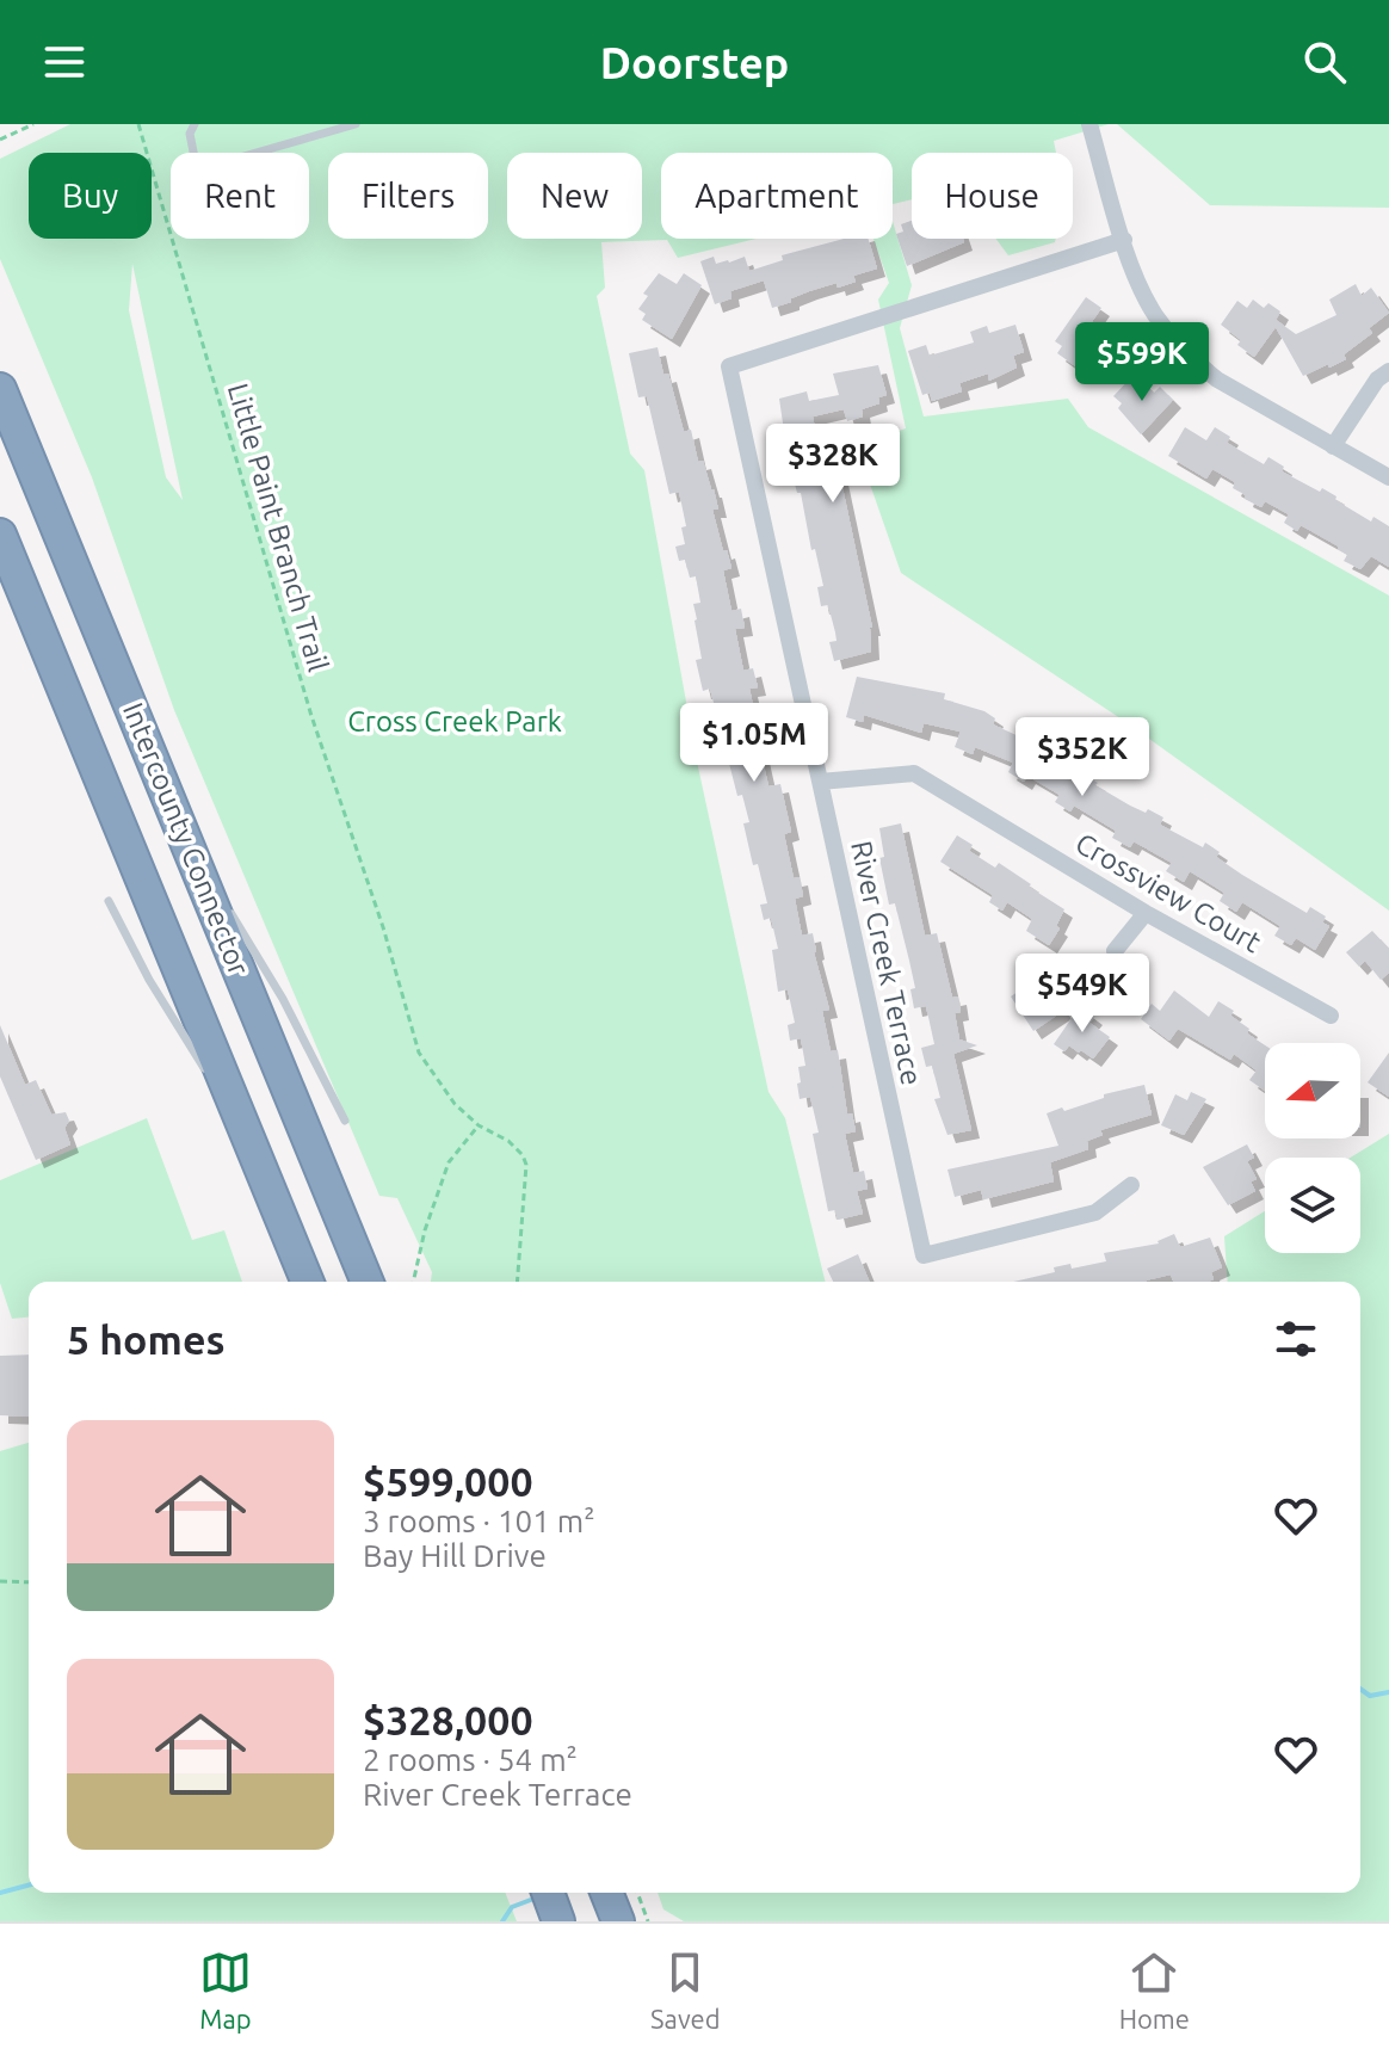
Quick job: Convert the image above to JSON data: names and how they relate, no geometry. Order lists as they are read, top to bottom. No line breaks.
{"streets":{"highway":["Intercounty Connector"],"street":["Crossview Court","River Creek Terrace"],"path":["Little Paint Branch Trail"]},"crossings":[["Crossview Court","River Creek Terrace"]],"parks":["Cross Creek Park"],"north":"left","page":{"header":"Doorstep","chip":["Buy","Rent","Filters","New","Apartment","House"],"price":["$599K","$328K","$1.05M","$352K","$549K"],"heading":"5 homes","list":[{"name":"$599,000","note":"3 rooms · 101 m² · Bay Hill Drive"},{"name":"$328,000","note":"2 rooms · 54 m² · River Creek Terrace"}],"tabs":["Map","Saved","Home"]}}
